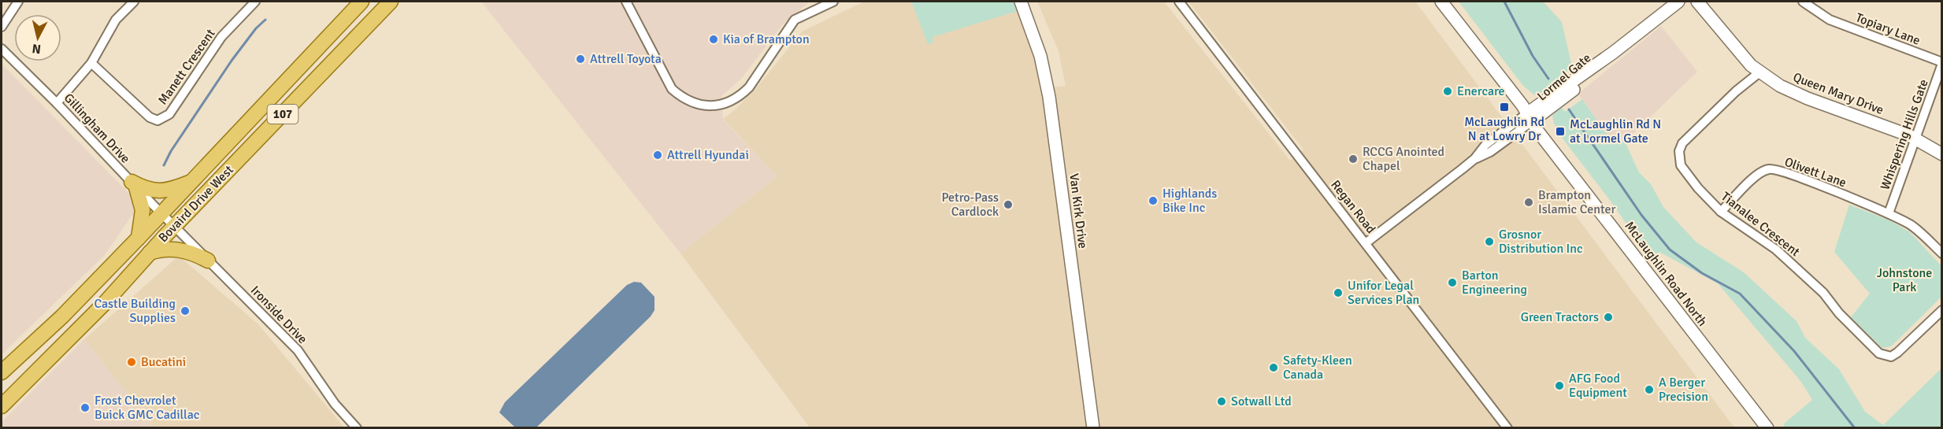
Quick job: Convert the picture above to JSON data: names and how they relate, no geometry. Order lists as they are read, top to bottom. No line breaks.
{"streets":{"main road":["107","Bovaird Drive West"],"street":["Topiary Lane","Manett Crescent","Lormel Gate","Queen Mary Drive","Gillingham Drive","Whispering Hills Gate","Olivett Lane","Regan Road","Van Kirk Drive","Tianalee Crescent","McLaughlin Road North","Ironside Drive"]},"crossings":[["Topiary Lane","Whispering Hills Gate"],["Lormel Gate","McLaughlin Road North"],["Queen Mary Drive","Whispering Hills Gate"],["Queen Mary Drive","Tianalee Crescent"],["Gillingham Drive","Bovaird Drive West"],["Gillingham Drive","Ironside Drive"],["Whispering Hills Gate","Olivett Lane"],["Olivett Lane","Tianalee Crescent"],["Bovaird Drive West","Ironside Drive"]],"parks":["Johnstone Park"],"places":{"other":["Kia of Brampton","Attrell Toyota","Enercare","Attrell Hyundai","RCCG Anointed Chapel","Highlands Bike Inc","Brampton Islamic Center","Petro-Pass Cardlock","Grosnor Distribution Inc","Barton Engineering","Unifor Legal Services Plan","Castle Building Supplies","Green Tractors","Bucatini","Safety-Kleen Canada","AFG Food Equipment","A Berger Precision","Sotwall Ltd","Frost Chevrolet Buick GMC Cadillac"],"transit":["McLaughlin Rd N at Lowry Dr","McLaughlin Rd N at Lormel Gate"]},"north":"bottom"}
